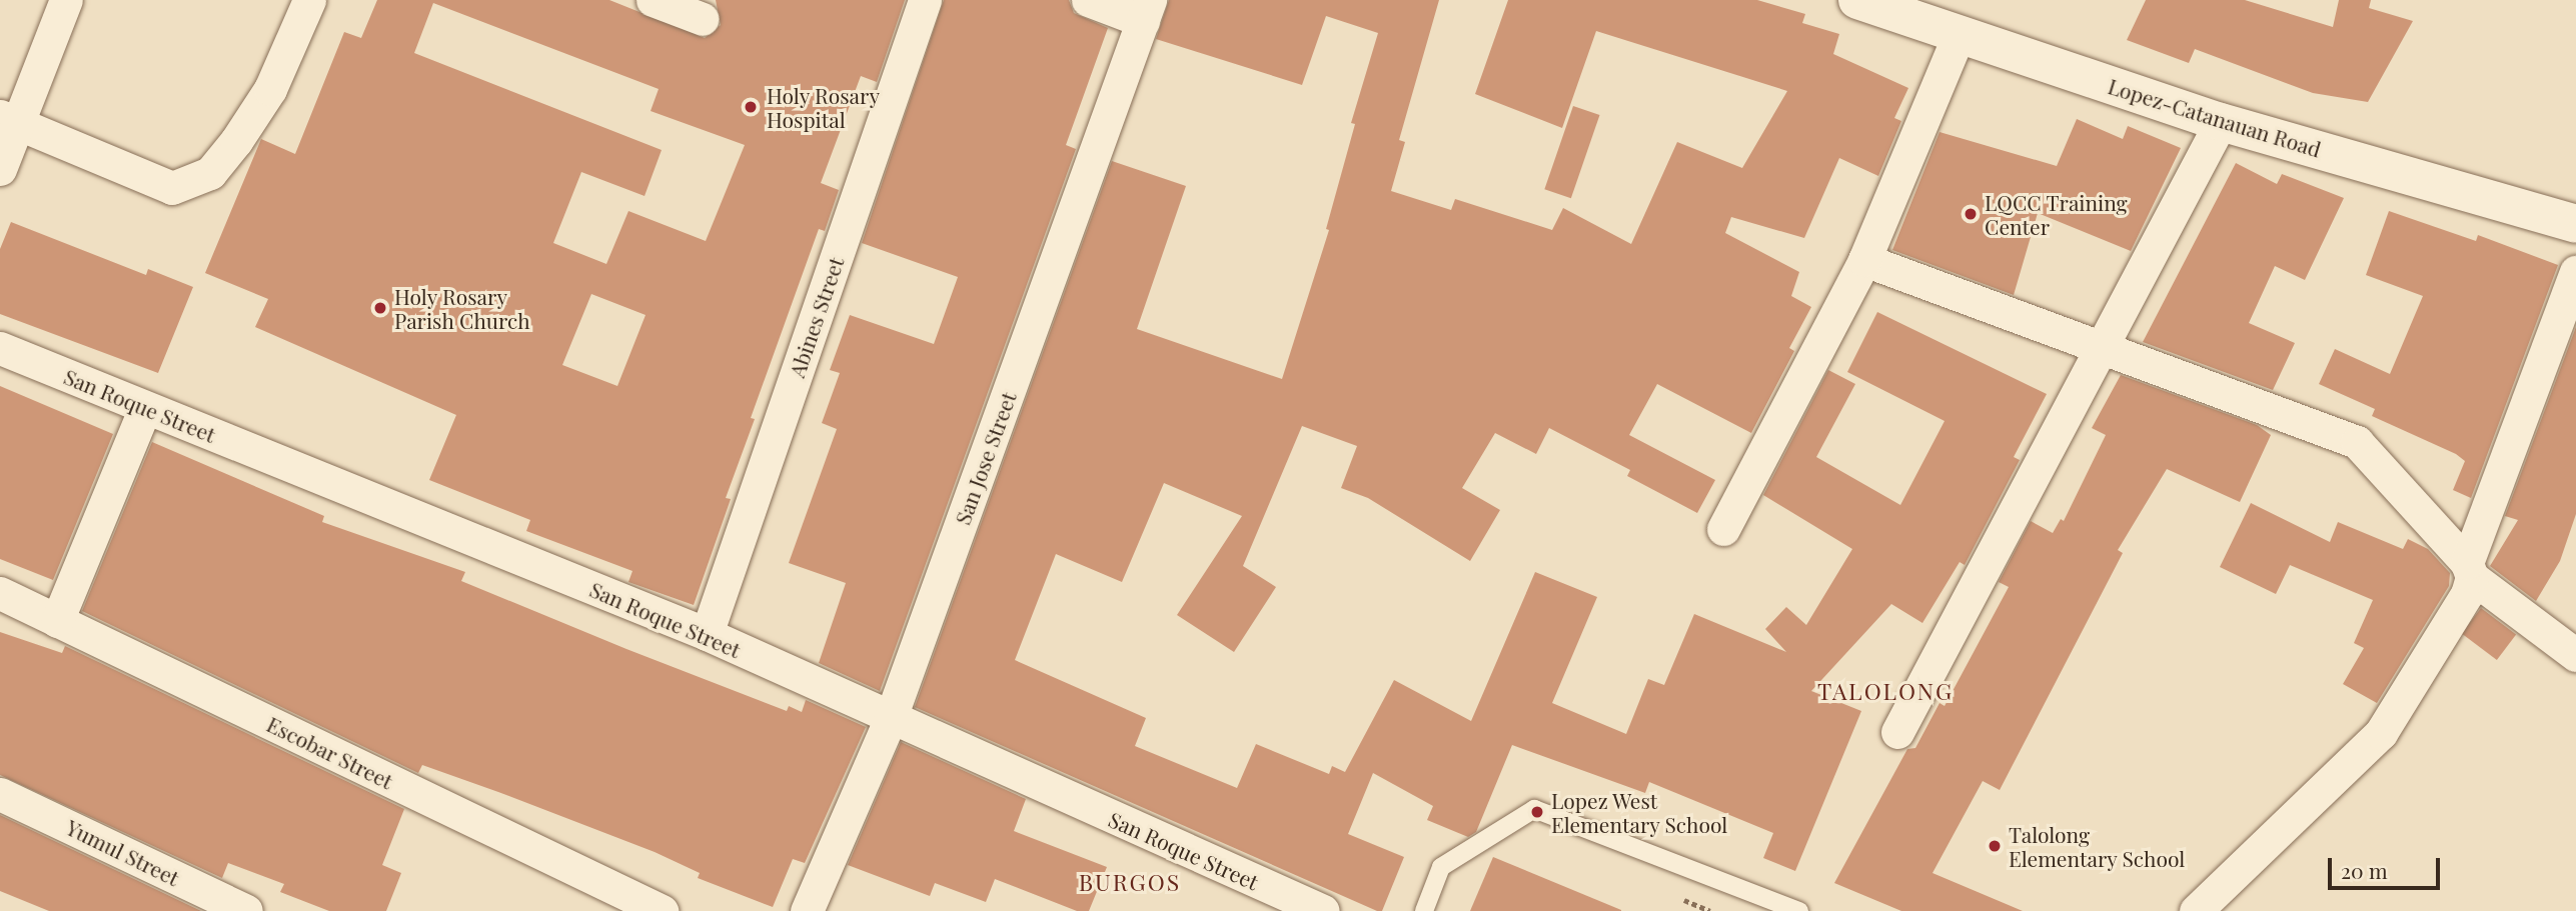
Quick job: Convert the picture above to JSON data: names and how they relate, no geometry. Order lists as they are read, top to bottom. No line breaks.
{"streets":{"main road":["Lopez-Catanauan Road"],"street":["Abines Street","San Roque Street","San Jose Street","Escobar Street","Yumul Street"]},"crossings":[["Abines Street","San Roque Street"],["San Roque Street","San Jose Street"]],"districts":["TALOLONG","BURGOS"],"places":["Holy Rosary Hospital","LQCC Training Center","Holy Rosary Parish Church","Lopez West Elementary School","Talolong Elementary School"],"scale_bar":"20 m"}
